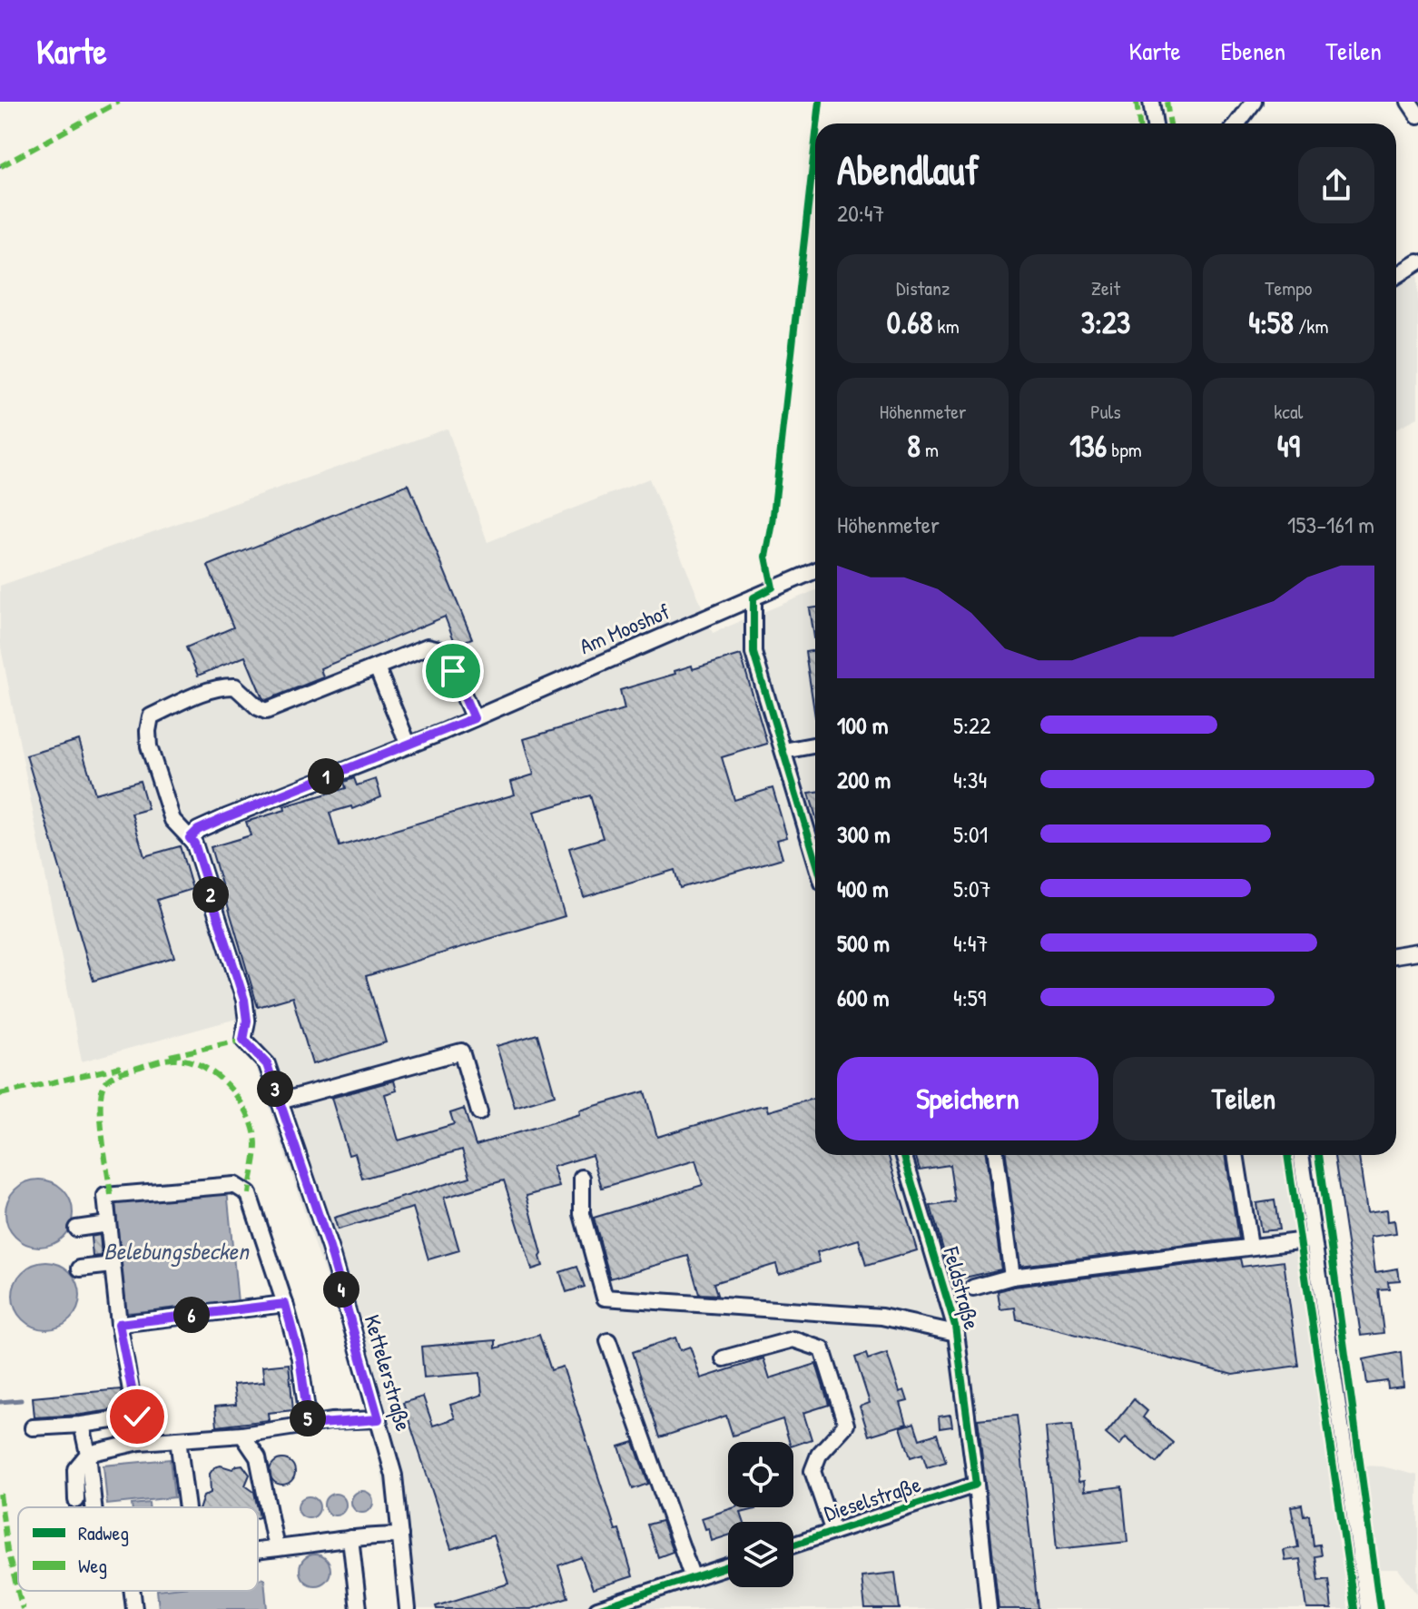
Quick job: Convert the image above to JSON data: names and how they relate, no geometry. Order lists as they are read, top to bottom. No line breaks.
{"streets":{"street":["Am Mooshof","Feldstraße","Kettelerstraße","Dieselstraße"]},"crossings":[["Am Mooshof","Kettelerstraße"],["Feldstraße","Dieselstraße"]],"water":["Belebungsbecken"],"legend":["Radweg","Weg"],"page":{"header":"Karte","nav":["Karte","Ebenen","Teilen"],"heading":["Abendlauf","20:47"],"stats":[["Distanz","0.68 km"],["Zeit","3:23"],["Tempo","4:58 /km"],["Höhenmeter","8 m"],["Puls","136 bpm"],["kcal","49"]],"chart":["Höhenmeter","153–161 m"],"list":[{"name":"100 m","note":"5:22"},{"name":"200 m","note":"4:34"},{"name":"300 m","note":"5:01"},{"name":"400 m","note":"5:07"},{"name":"500 m","note":"4:47"},{"name":"600 m","note":"4:59"}],"pins":["1","2","3","4","6","5"],"buttons":["Speichern","Teilen"]}}
